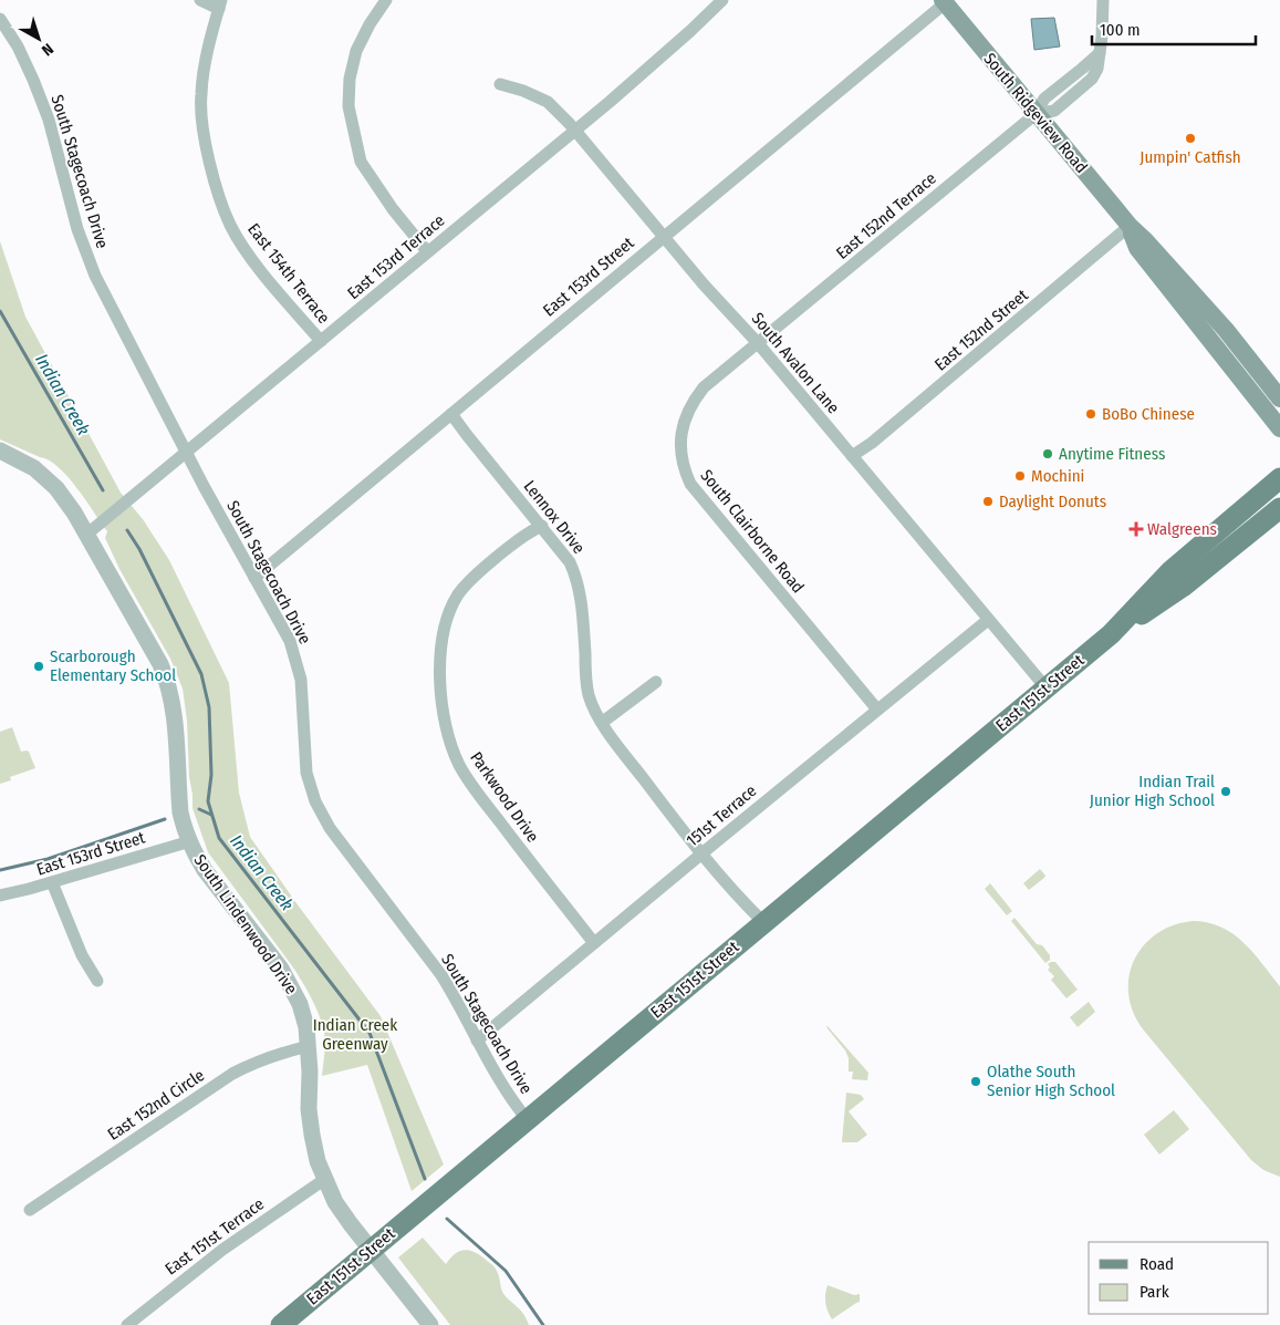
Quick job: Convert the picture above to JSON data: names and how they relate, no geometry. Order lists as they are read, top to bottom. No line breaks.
{"streets":{"main road":["South Ridgeview Road","East 151st Street"],"street":["South Stagecoach Drive","East 152nd Terrace","East 153rd Terrace","East 154th Terrace","East 153rd Street","East 152nd Street","South Avalon Lane","Lennox Drive","South Clairborne Road","Parkwood Drive","151st Terrace","South Lindenwood Drive","East 152nd Circle","East 151st Terrace"]},"crossings":[["South Ridgeview Road","East 152nd Terrace"],["South Ridgeview Road","East 153rd Street"],["South Ridgeview Road","East 152nd Street"],["South Stagecoach Drive","East 153rd Terrace"],["South Stagecoach Drive","East 153rd Street"],["South Stagecoach Drive","East 151st Street"],["South Stagecoach Drive","151st Terrace"],["East 152nd Terrace","South Avalon Lane"],["East 152nd Terrace","South Clairborne Road"],["East 153rd Terrace","East 154th Terrace"],["East 153rd Terrace","South Avalon Lane"],["East 153rd Terrace","South Lindenwood Drive"],["East 153rd Street","South Avalon Lane"],["East 153rd Street","Lennox Drive"],["East 153rd Street","South Lindenwood Drive"],["East 152nd Street","South Avalon Lane"],["South Avalon Lane","South Clairborne Road"],["South Avalon Lane","East 151st Street"],["South Avalon Lane","151st Terrace"],["Lennox Drive","East 151st Street"],["Lennox Drive","Parkwood Drive"],["Lennox Drive","151st Terrace"],["South Clairborne Road","151st Terrace"],["East 151st Street","South Lindenwood Drive"],["Parkwood Drive","151st Terrace"],["South Lindenwood Drive","East 152nd Circle"],["South Lindenwood Drive","East 151st Terrace"]],"water":["Indian Creek"],"parks":["Indian Creek Greenway"],"places":{"other":["Jumpin' Catfish","BoBo Chinese","Anytime Fitness","Mochini","Daylight Donuts","Scarborough Elementary School","Indian Trail Junior High School","Olathe South Senior High School"],"health":["Walgreens"]},"legend":["Road","Park"],"scale_bar":"100 m","north":"bottom right"}
